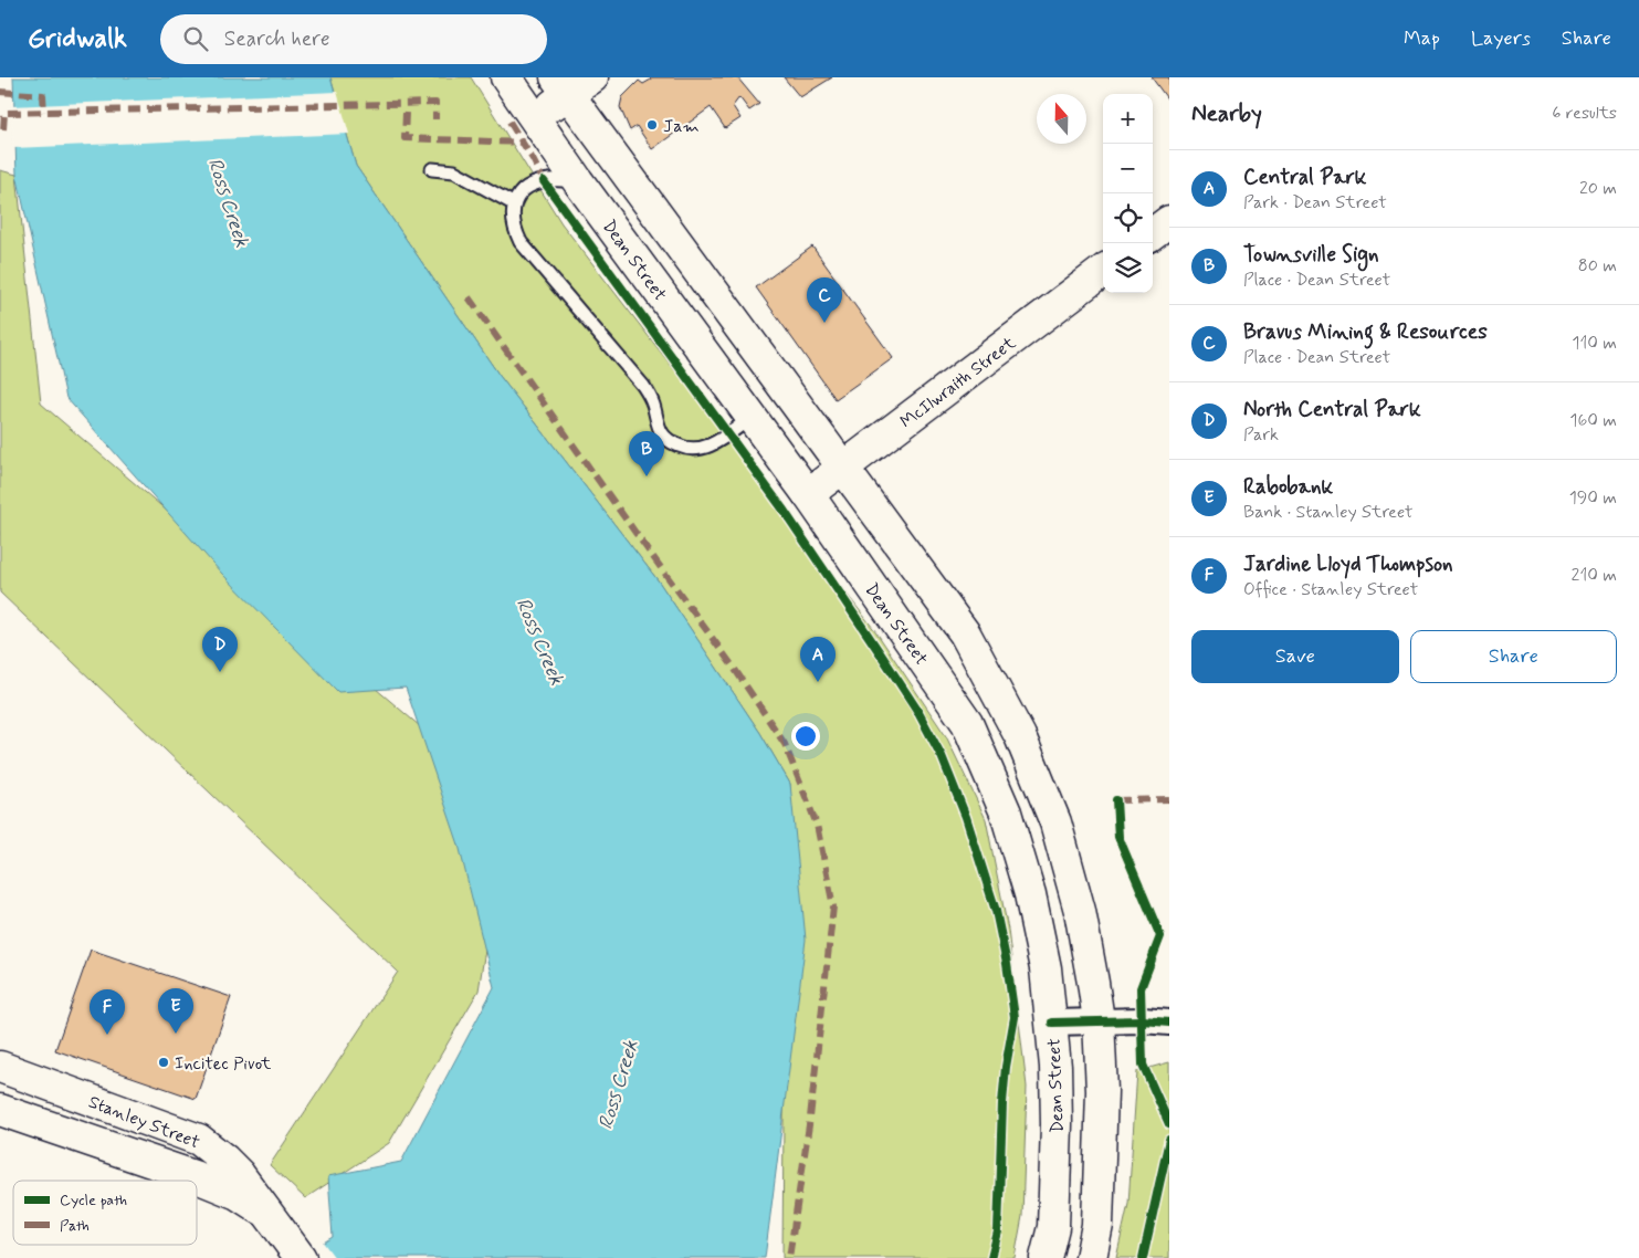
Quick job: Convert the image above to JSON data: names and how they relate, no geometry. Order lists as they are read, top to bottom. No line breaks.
{"streets":{"main road":["Dean Street","McIlwraith Street","Stanley Street"]},"crossings":[["Dean Street","McIlwraith Street"]],"water":["Ross Creek"],"places":["Jam","Incitec Pivot"],"legend":["Cycle path","Path"],"north":"top","page":{"header":"Gridwalk","search":"Search here","nav":["Map","Layers","Share"],"heading":["Nearby","6 results"],"map_buttons":["+","−"],"list":[{"mark":"A","name":"Central Park","note":"Park · Dean Street","value":"20 m"},{"mark":"B","name":"Townsville Sign","note":"Place · Dean Street","value":"80 m"},{"mark":"C","name":"Bravus Mining & Resources","note":"Place · Dean Street","value":"110 m"},{"mark":"D","name":"North Central Park","note":"Park","value":"160 m"},{"mark":"E","name":"Rabobank","note":"Bank · Stanley Street","value":"190 m"},{"mark":"F","name":"Jardine Lloyd Thompson","note":"Office · Stanley Street","value":"210 m"}],"pins":["C","B","D","A","E","F"],"buttons":["Save","Share"]}}
